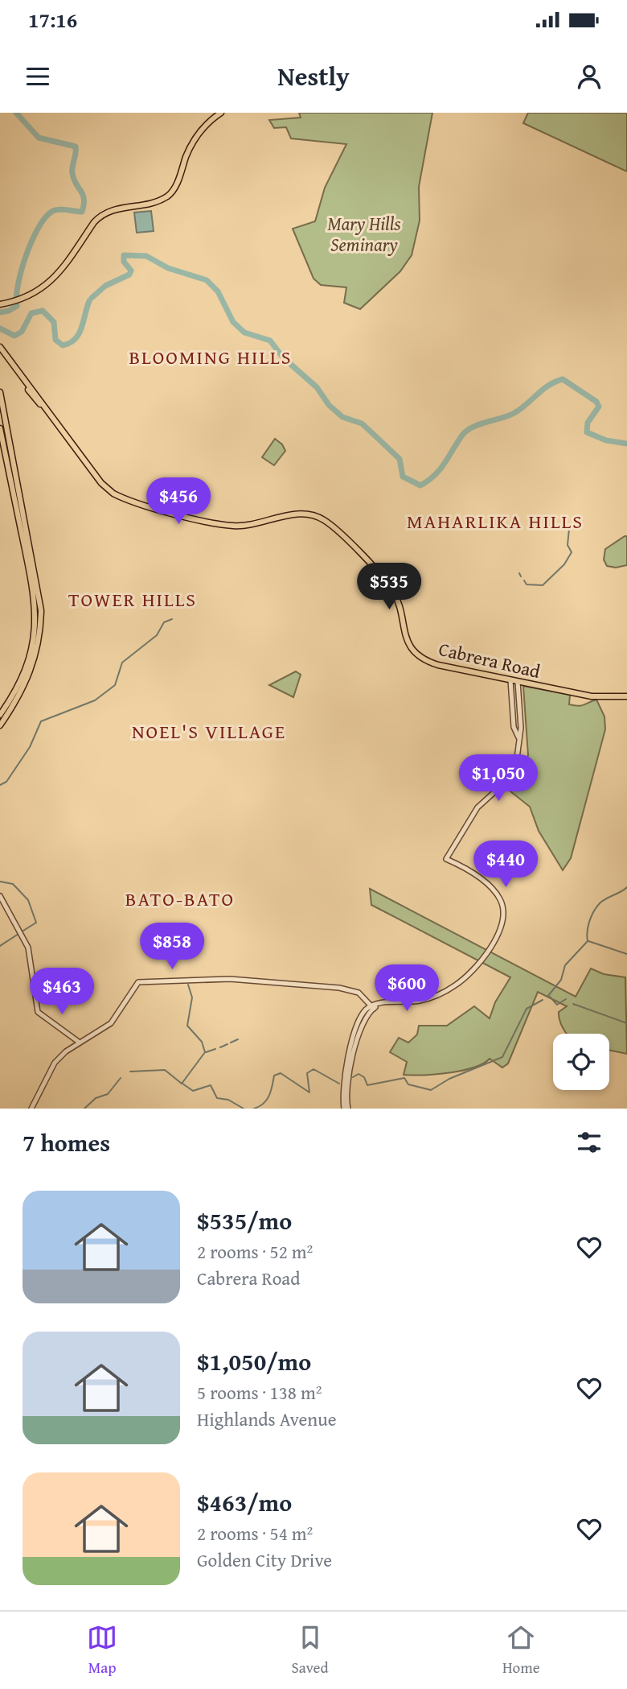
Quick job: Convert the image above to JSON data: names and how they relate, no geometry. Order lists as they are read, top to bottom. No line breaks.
{"streets":{"main road":["Cabrera Road"]},"districts":["BLOOMING HILLS","MAHARLIKA HILLS","TOWER HILLS","NOEL'S VILLAGE","BATO-BATO"],"parks":["Mary Hills Seminary"],"page":{"status":"17:16","header":"Nestly","price":["$456","$535","$1,050","$440","$858","$600","$463"],"heading":"7 homes","list":[{"name":"$535/mo","note":"2 rooms · 52 m² · Cabrera Road"},{"name":"$1,050/mo","note":"5 rooms · 138 m² · Highlands Avenue"},{"name":"$463/mo","note":"2 rooms · 54 m² · Golden City Drive"}],"tabs":["Map","Saved","Home"]}}
